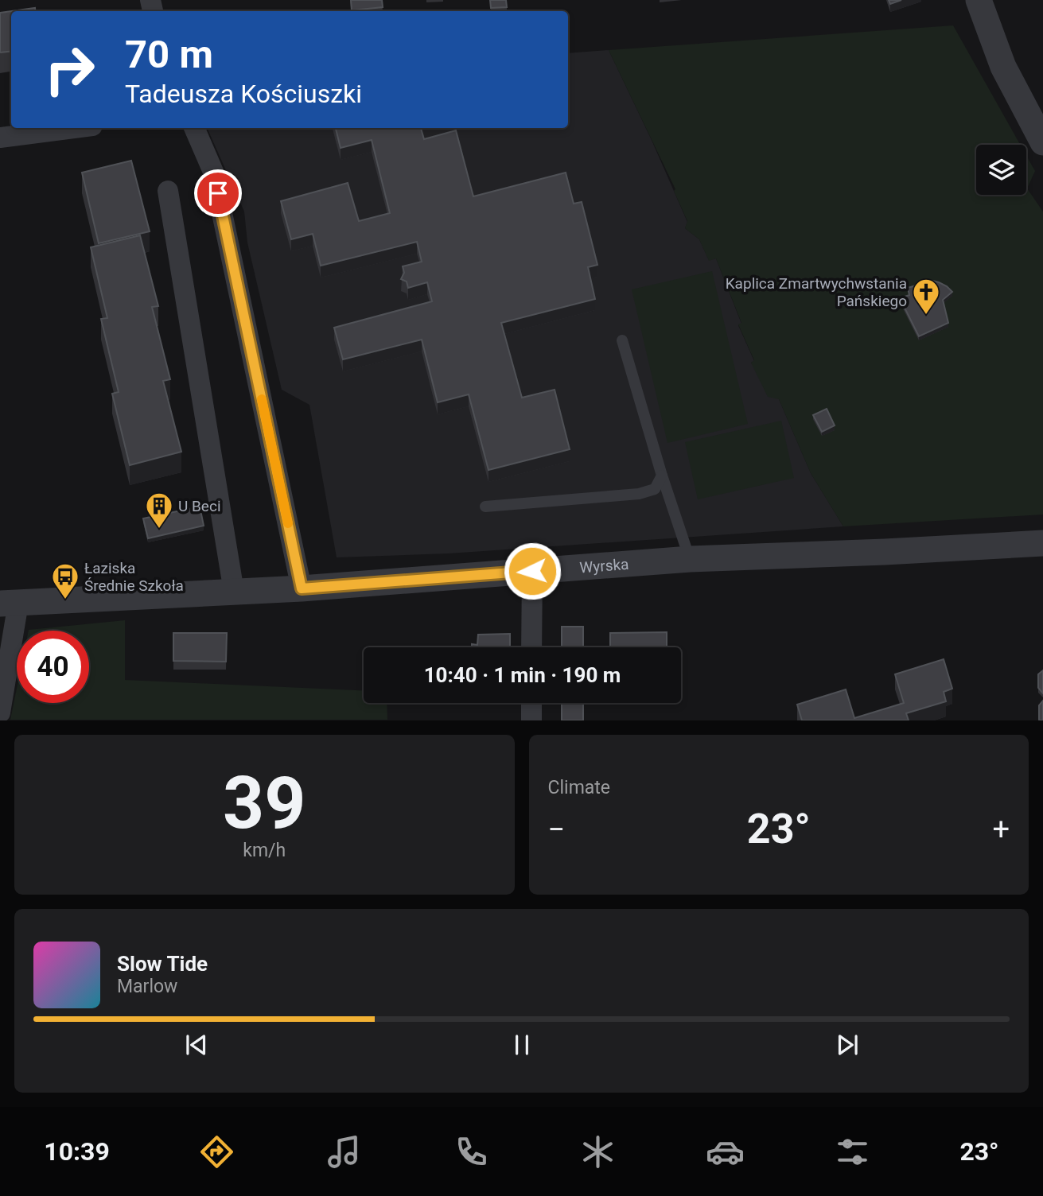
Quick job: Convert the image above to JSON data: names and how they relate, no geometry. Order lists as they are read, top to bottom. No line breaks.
{"streets":{"street":["Wyrska"]},"places":{"church":["Kaplica Zmartwychwstania Pańskiego"],"building":["U Beci"],"bus stop":["Łaziska Średnie Szkoła"]},"page":{"turn":["70 m","Tadeusza Kościuszki"],"limit":"40","trip":"10:40 · 1 min · 190 m","tile":[["39","km/h"],"Climate"],"heat":["−","23°","+"],"song":["Slow Tide","Marlow"],"tabs":["10:39","23°"]}}
